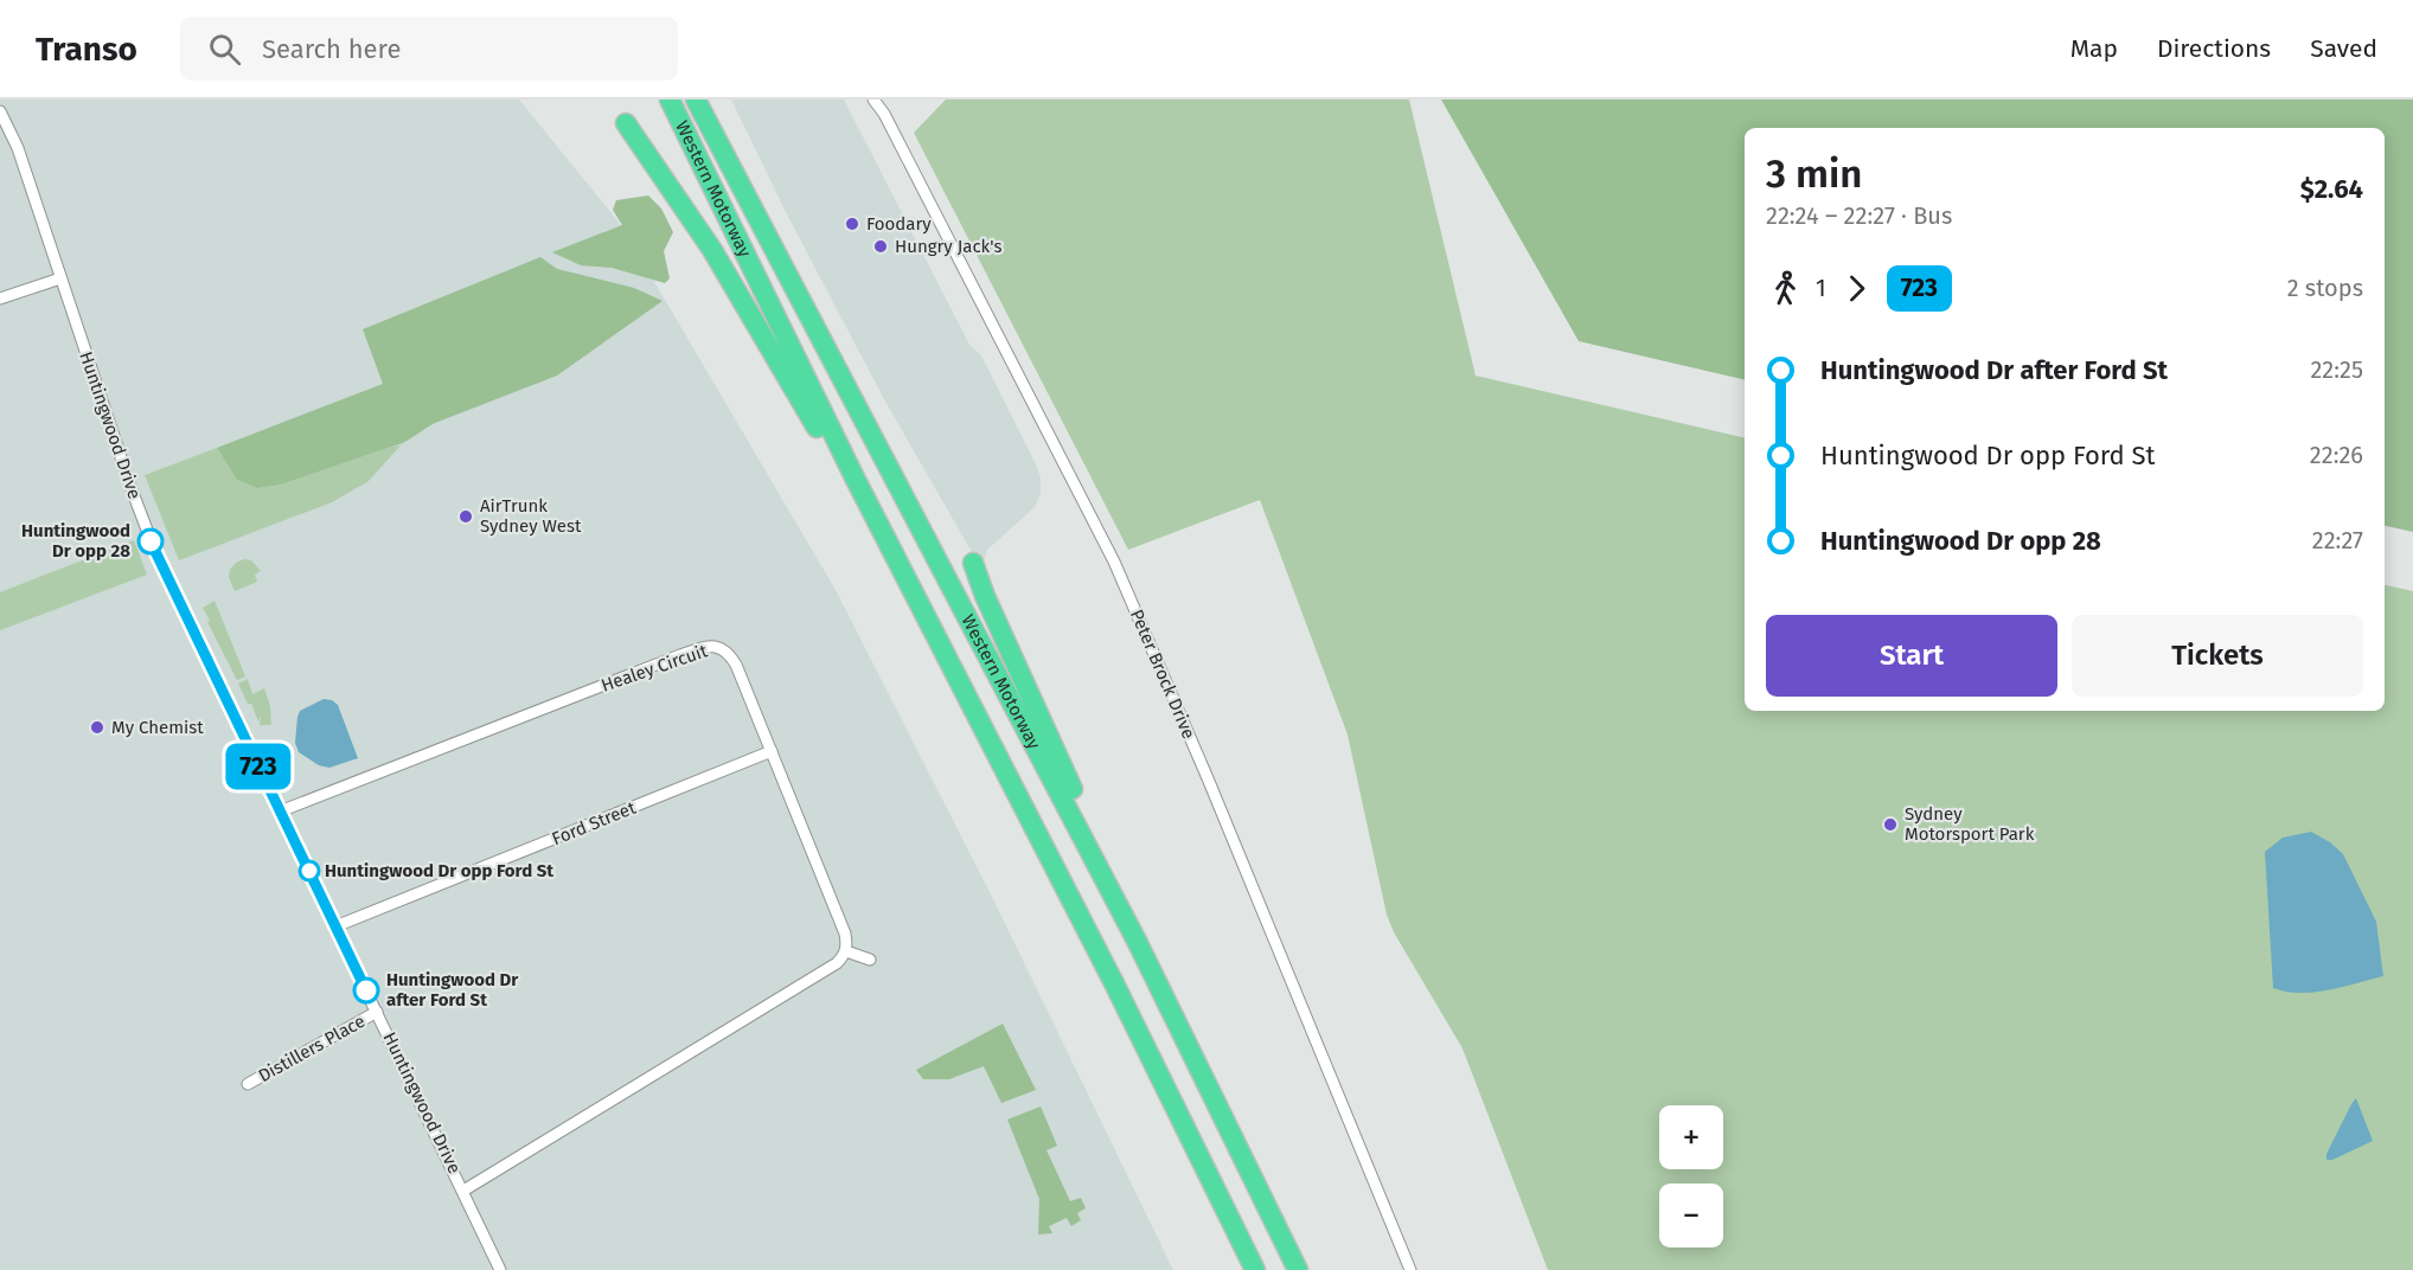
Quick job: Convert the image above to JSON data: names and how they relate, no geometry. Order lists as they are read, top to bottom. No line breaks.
{"streets":{"highway":["Western Motorway"],"street":["Huntingwood Drive","Healey Circuit","Peter Brock Drive","Ford Street","Distillers Place"]},"crossings":[["Huntingwood Drive","Healey Circuit"],["Huntingwood Drive","Ford Street"],["Huntingwood Drive","Distillers Place"],["Healey Circuit","Ford Street"]],"places":["Foodary","Hungry Jack's","AirTrunk Sydney West","Huntingwood Dr opp 28","My Chemist","Sydney Motorsport Park","Huntingwood Dr opp Ford St","Huntingwood Dr after Ford St"],"lines":["bus line 723"],"page":{"header":"Transo","search":"Search here","nav":["Map","Directions","Saved"],"on_map":"723","heading":["3 min","22:24 – 22:27 · Bus","$2.64"],"legs":["1","723","2 stops"],"list":[{"name":"Huntingwood Dr after Ford St","value":"22:25"},{"name":"Huntingwood Dr opp Ford St","value":"22:26"},{"name":"Huntingwood Dr opp 28","value":"22:27"}],"buttons":["Start","Tickets"],"map_buttons":["+","−"]}}
